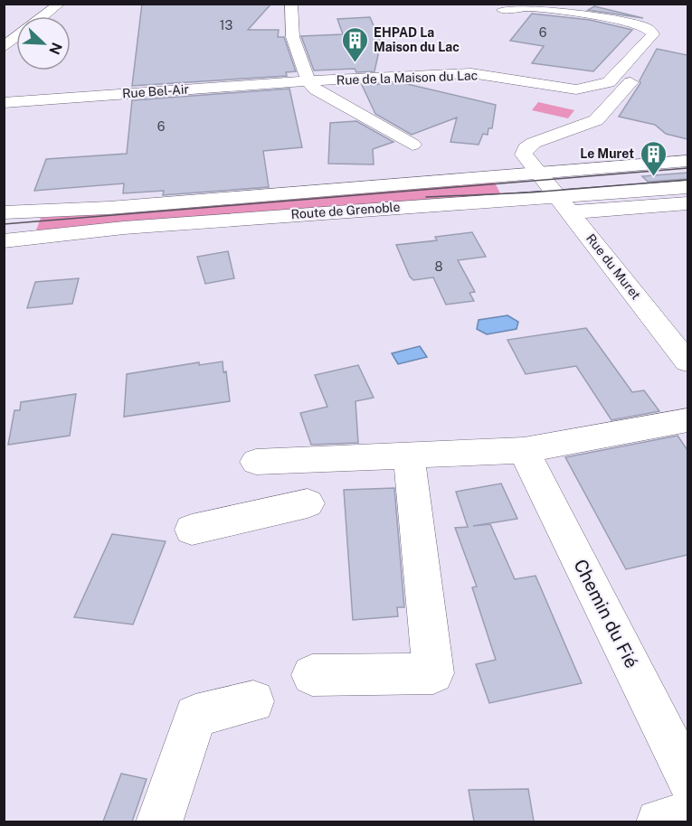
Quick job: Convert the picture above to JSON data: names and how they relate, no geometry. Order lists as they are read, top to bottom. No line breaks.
{"streets":{"street":["Rue de la Maison du Lac","Rue Bel-Air","Route de Grenoble","Rue du Muret","Chemin du Fié"]},"crossings":[["Rue de la Maison du Lac","Rue Bel-Air"],["Route de Grenoble","Rue du Muret"]],"places":{"building":["EHPAD La Maison du Lac","Le Muret"]},"house_numbers":["13","6","6","8"],"north":"bottom right"}
